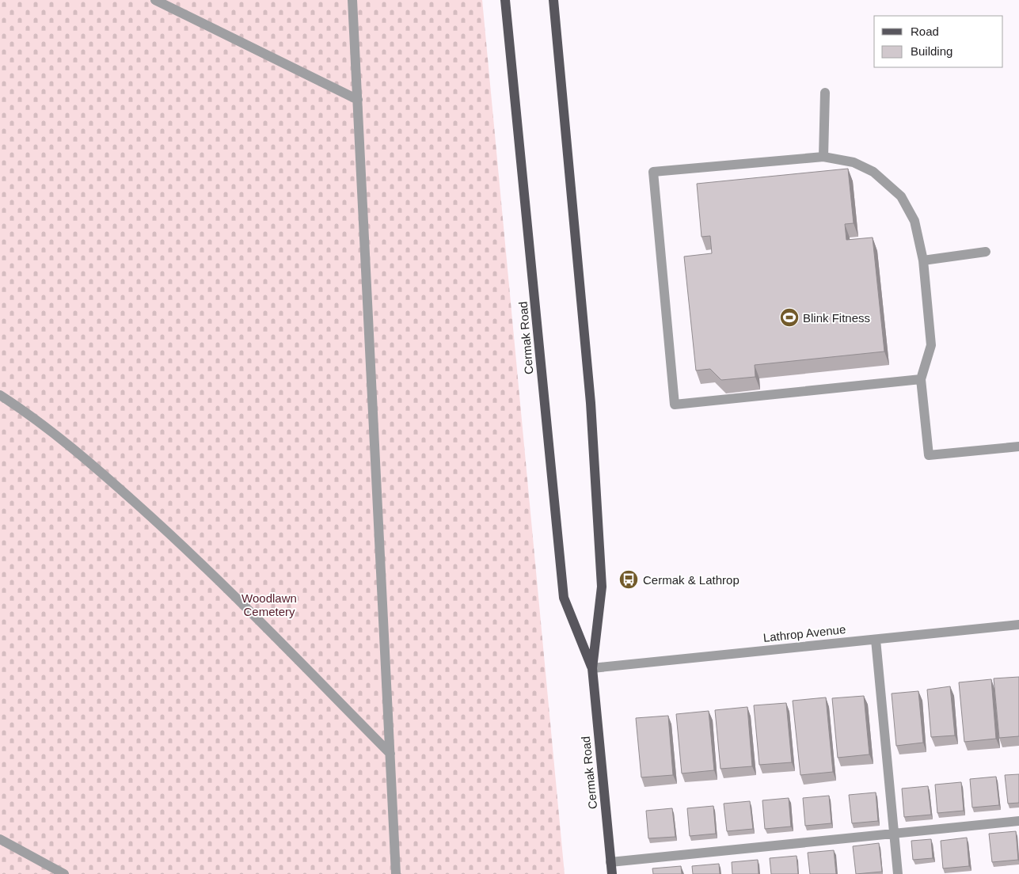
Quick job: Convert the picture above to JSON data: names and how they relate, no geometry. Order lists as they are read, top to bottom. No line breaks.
{"streets":{"main road":["Cermak Road"],"street":["Lathrop Avenue"]},"crossings":[["Cermak Road","Lathrop Avenue"]],"parks":["Woodlawn Cemetery"],"places":{"sports":["Blink Fitness"],"bus stop":["Cermak & Lathrop"]},"legend":["Road","Building"]}
